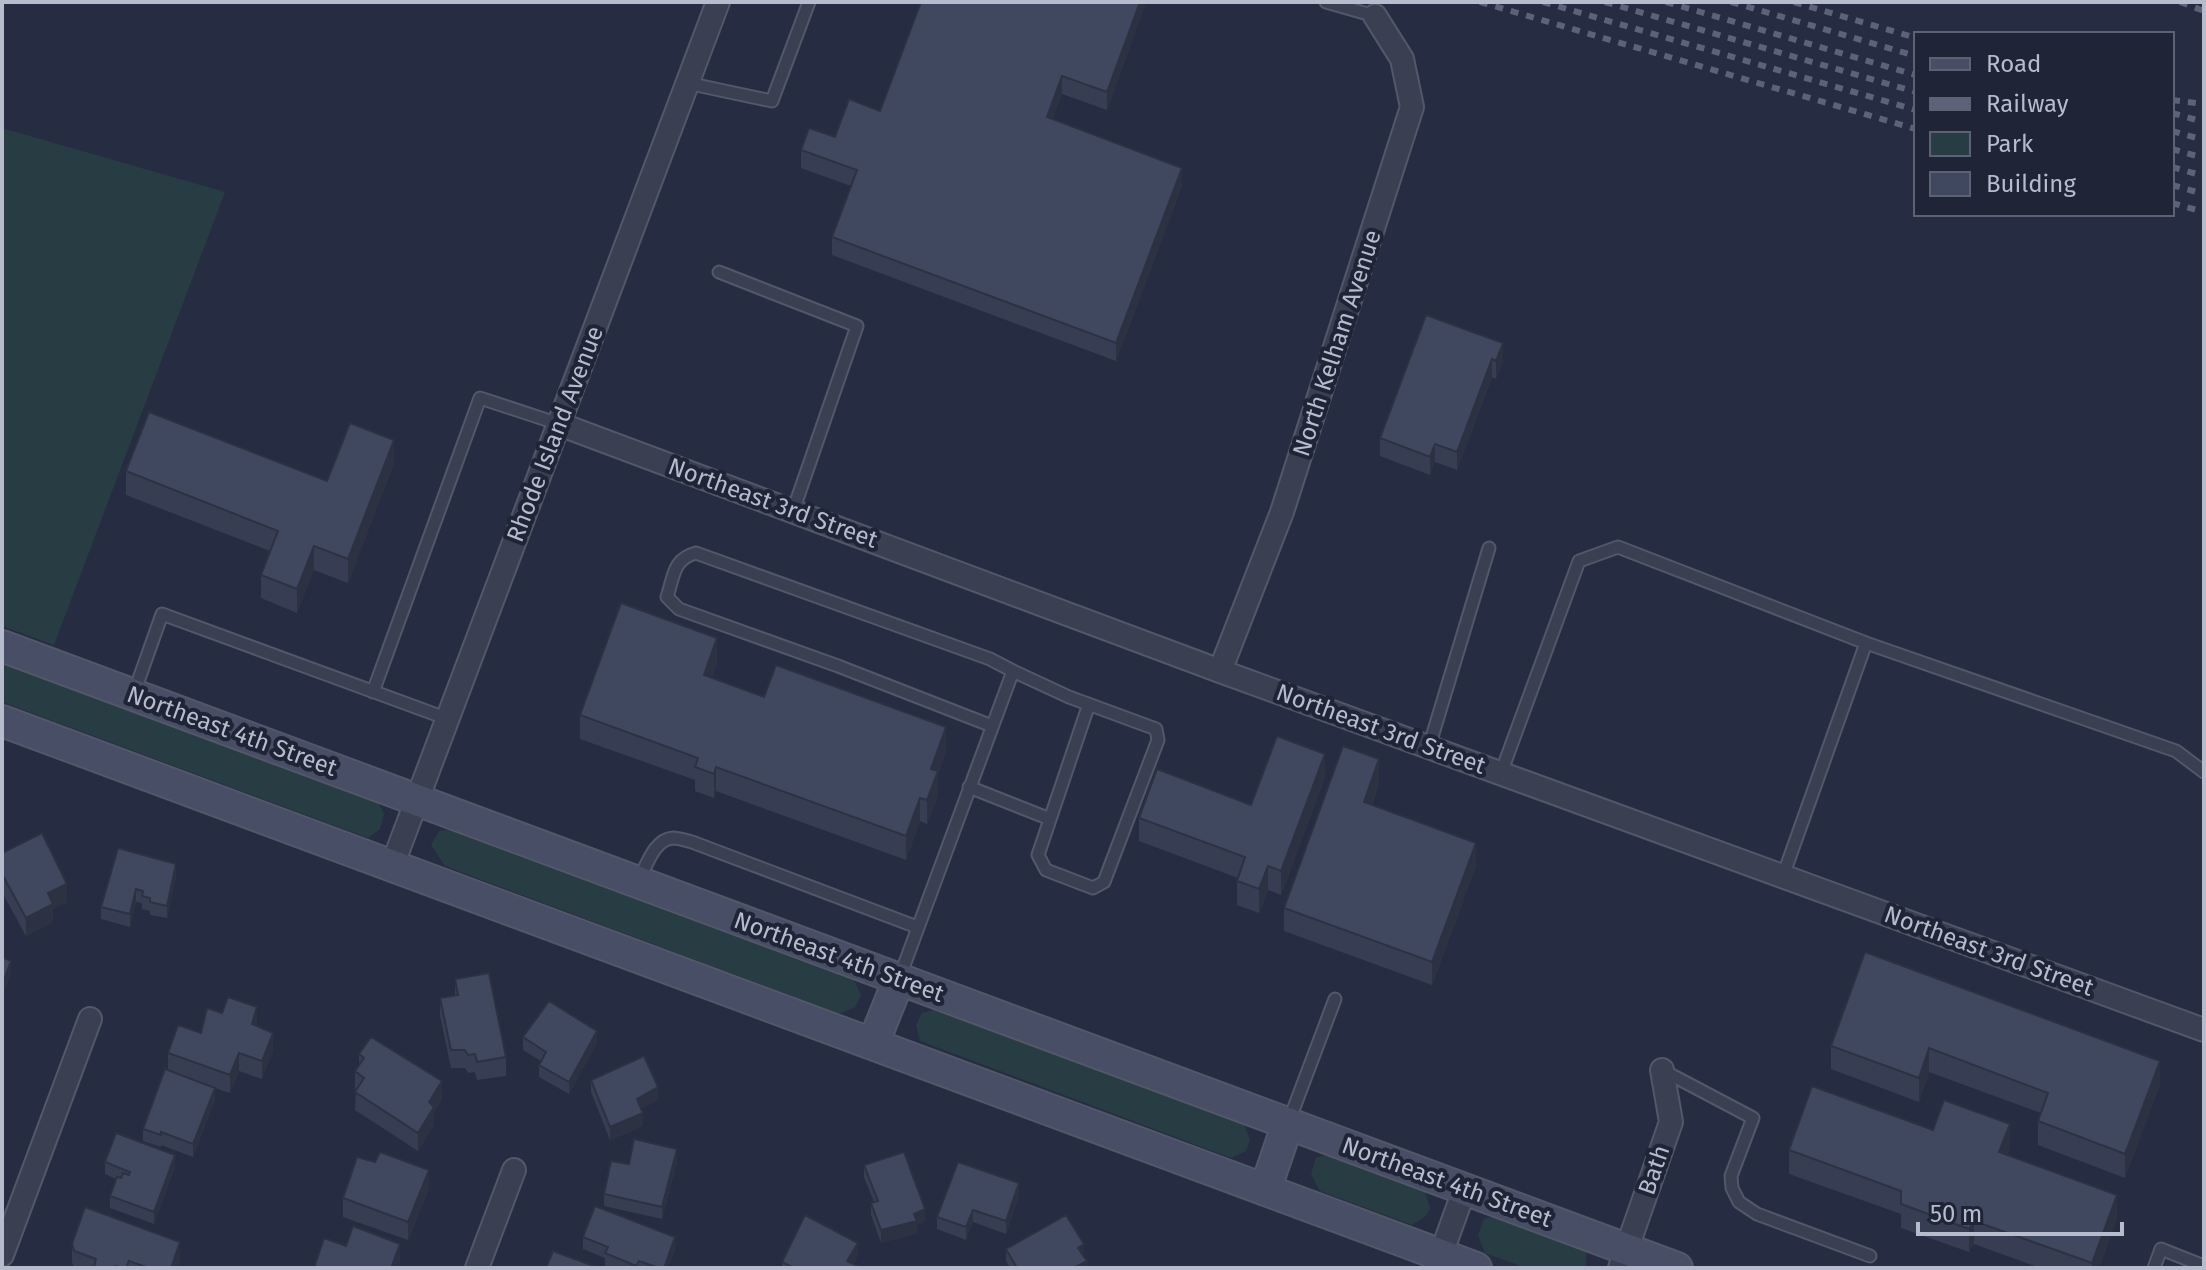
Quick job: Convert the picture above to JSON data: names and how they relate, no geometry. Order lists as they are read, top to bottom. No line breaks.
{"streets":{"main road":["Northeast 4th Street"],"street":["North Kelham Avenue","Rhode Island Avenue","Northeast 3rd Street","Bath"]},"crossings":[["North Kelham Avenue","Northeast 3rd Street"],["Rhode Island Avenue","Northeast 3rd Street"],["Rhode Island Avenue","Northeast 4th Street"],["Northeast 4th Street","Bath"]],"legend":["Road","Railway","Park","Building"],"scale_bar":"50 m"}
